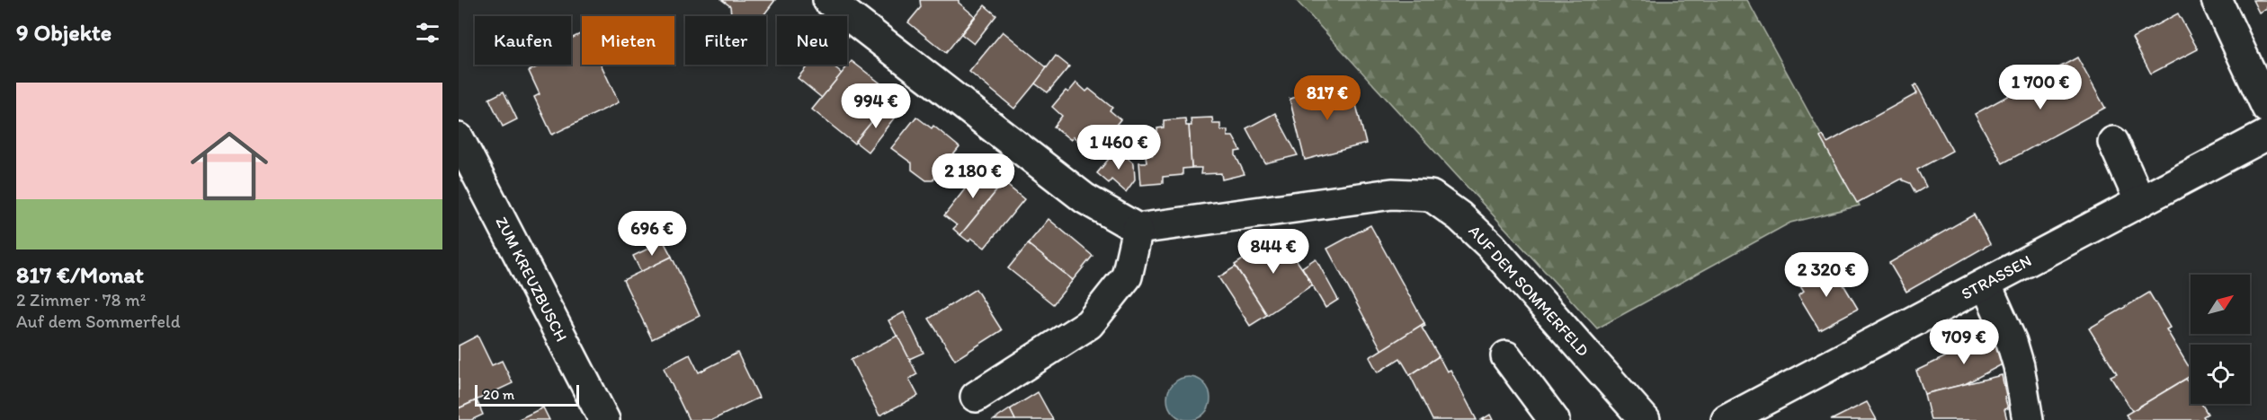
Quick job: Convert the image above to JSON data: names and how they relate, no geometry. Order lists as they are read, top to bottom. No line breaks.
{"streets":{"street":["STRASSEN","ZUM KREUZBUSCH","AUF DEM SOMMERFELD"]},"scale_bar":"20 m","north":"top right","page":{"heading":"9 Objekte","chip":["Kaufen","Mieten","Filter","Neu"],"list":[{"name":"817 €/Monat","note":"2 Zimmer · 78 m² · Auf dem Sommerfeld"}],"price":["1 700 €","817 €","994 €","1 460 €","2 180 €","696 €","844 €","2 320 €","709 €"],"scale":"20 m"}}
